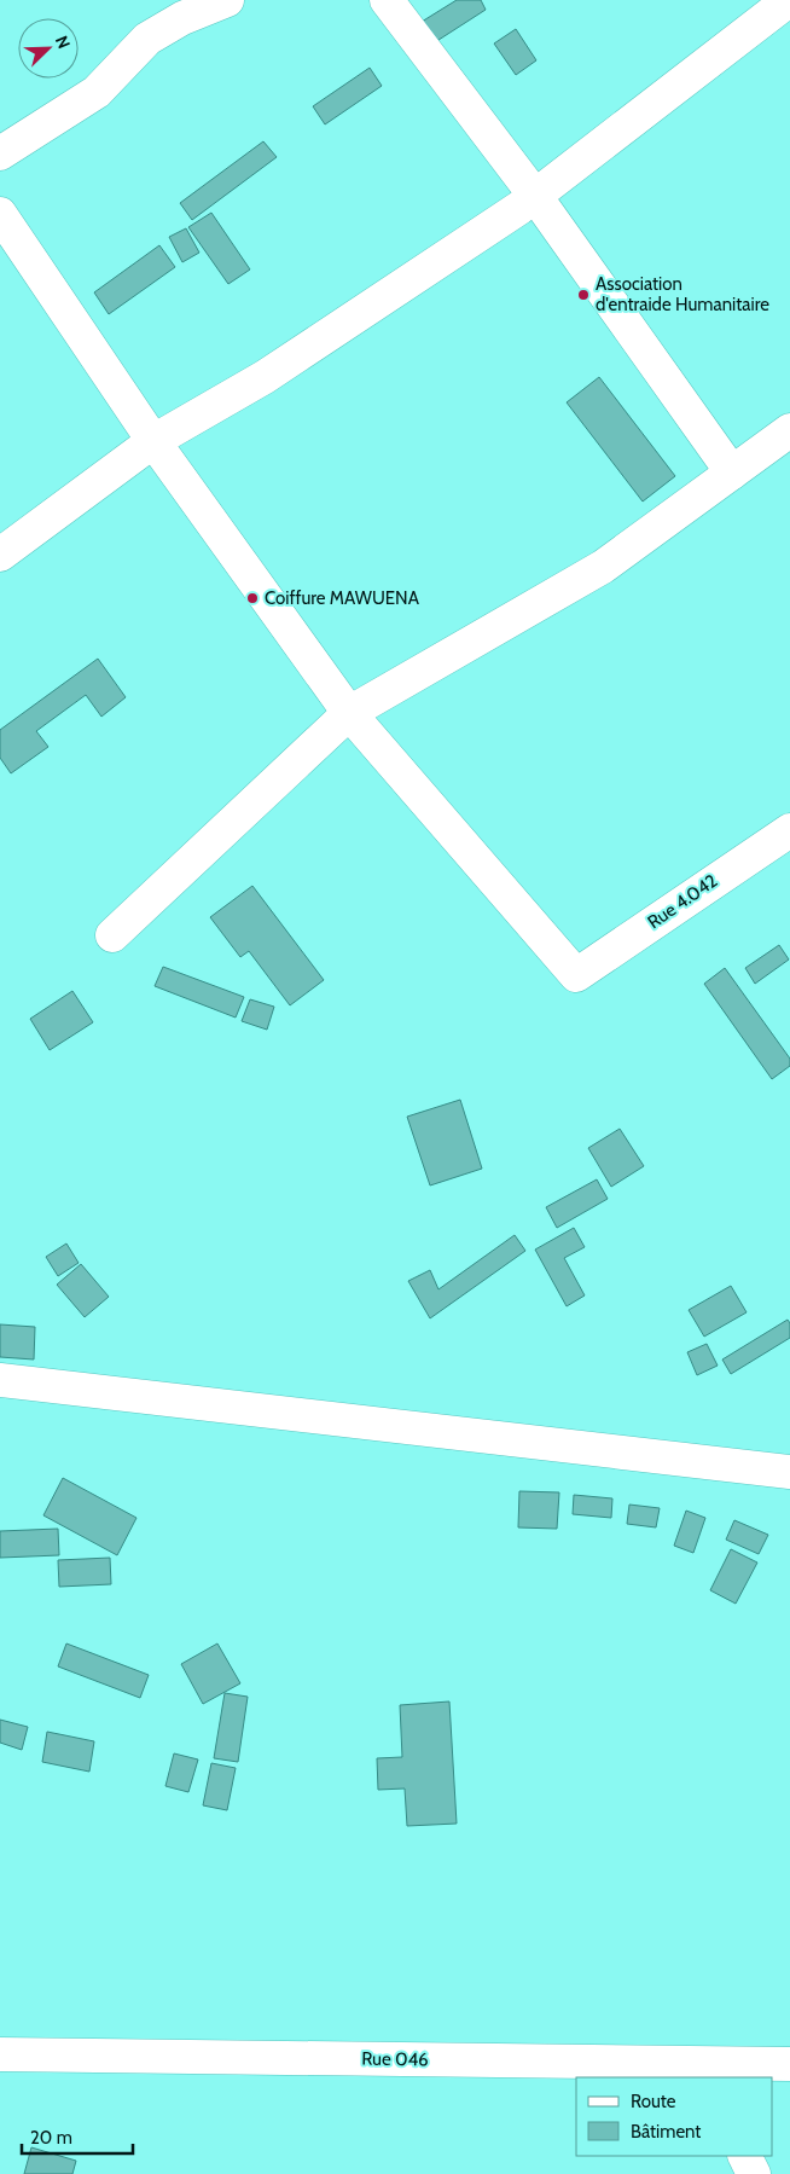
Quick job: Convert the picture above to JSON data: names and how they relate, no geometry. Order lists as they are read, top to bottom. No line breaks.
{"streets":{"street":["Rue 4.042","Rue 046"]},"places":["Association d'entraide Humanitaire","Coiffure MAWUENA"],"legend":["Route","Bâtiment"],"scale_bar":"20 m","north":"top right"}
